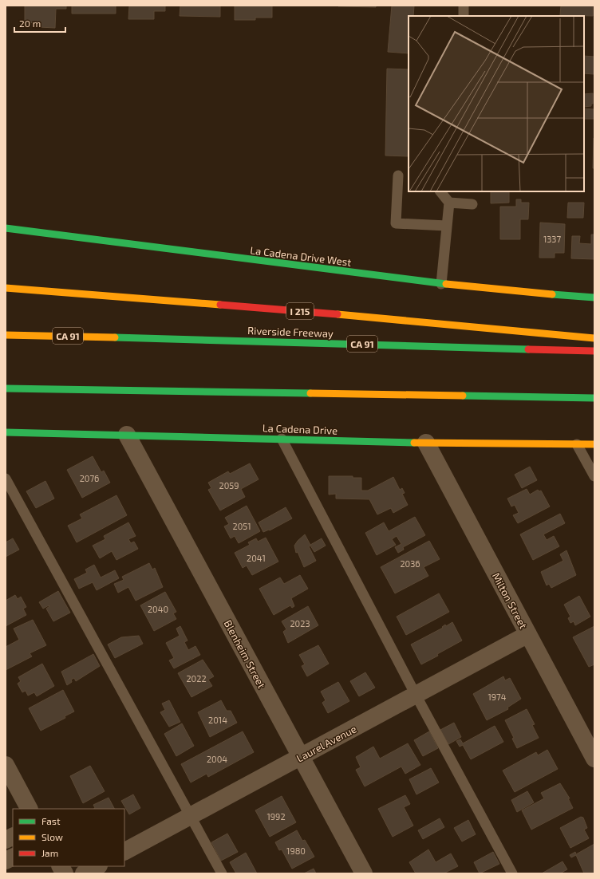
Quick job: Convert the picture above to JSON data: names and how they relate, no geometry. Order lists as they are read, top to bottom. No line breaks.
{"streets":{"main road":["La Cadena Drive West","I 215","Riverside Freeway","CA 91","La Cadena Drive"],"street":["Milton Street","Blenheim Street","Laurel Avenue"]},"crossings":[["La Cadena Drive","Milton Street"],["La Cadena Drive","Blenheim Street"],["Milton Street","Laurel Avenue"],["Blenheim Street","Laurel Avenue"]],"house_numbers":["1337","2076","2059","2051","2041","2036","2040","2023","2022","1974","2014","2004","1992","1980"],"legend":["Fast","Slow","Jam"],"scale_bar":"20 m"}
